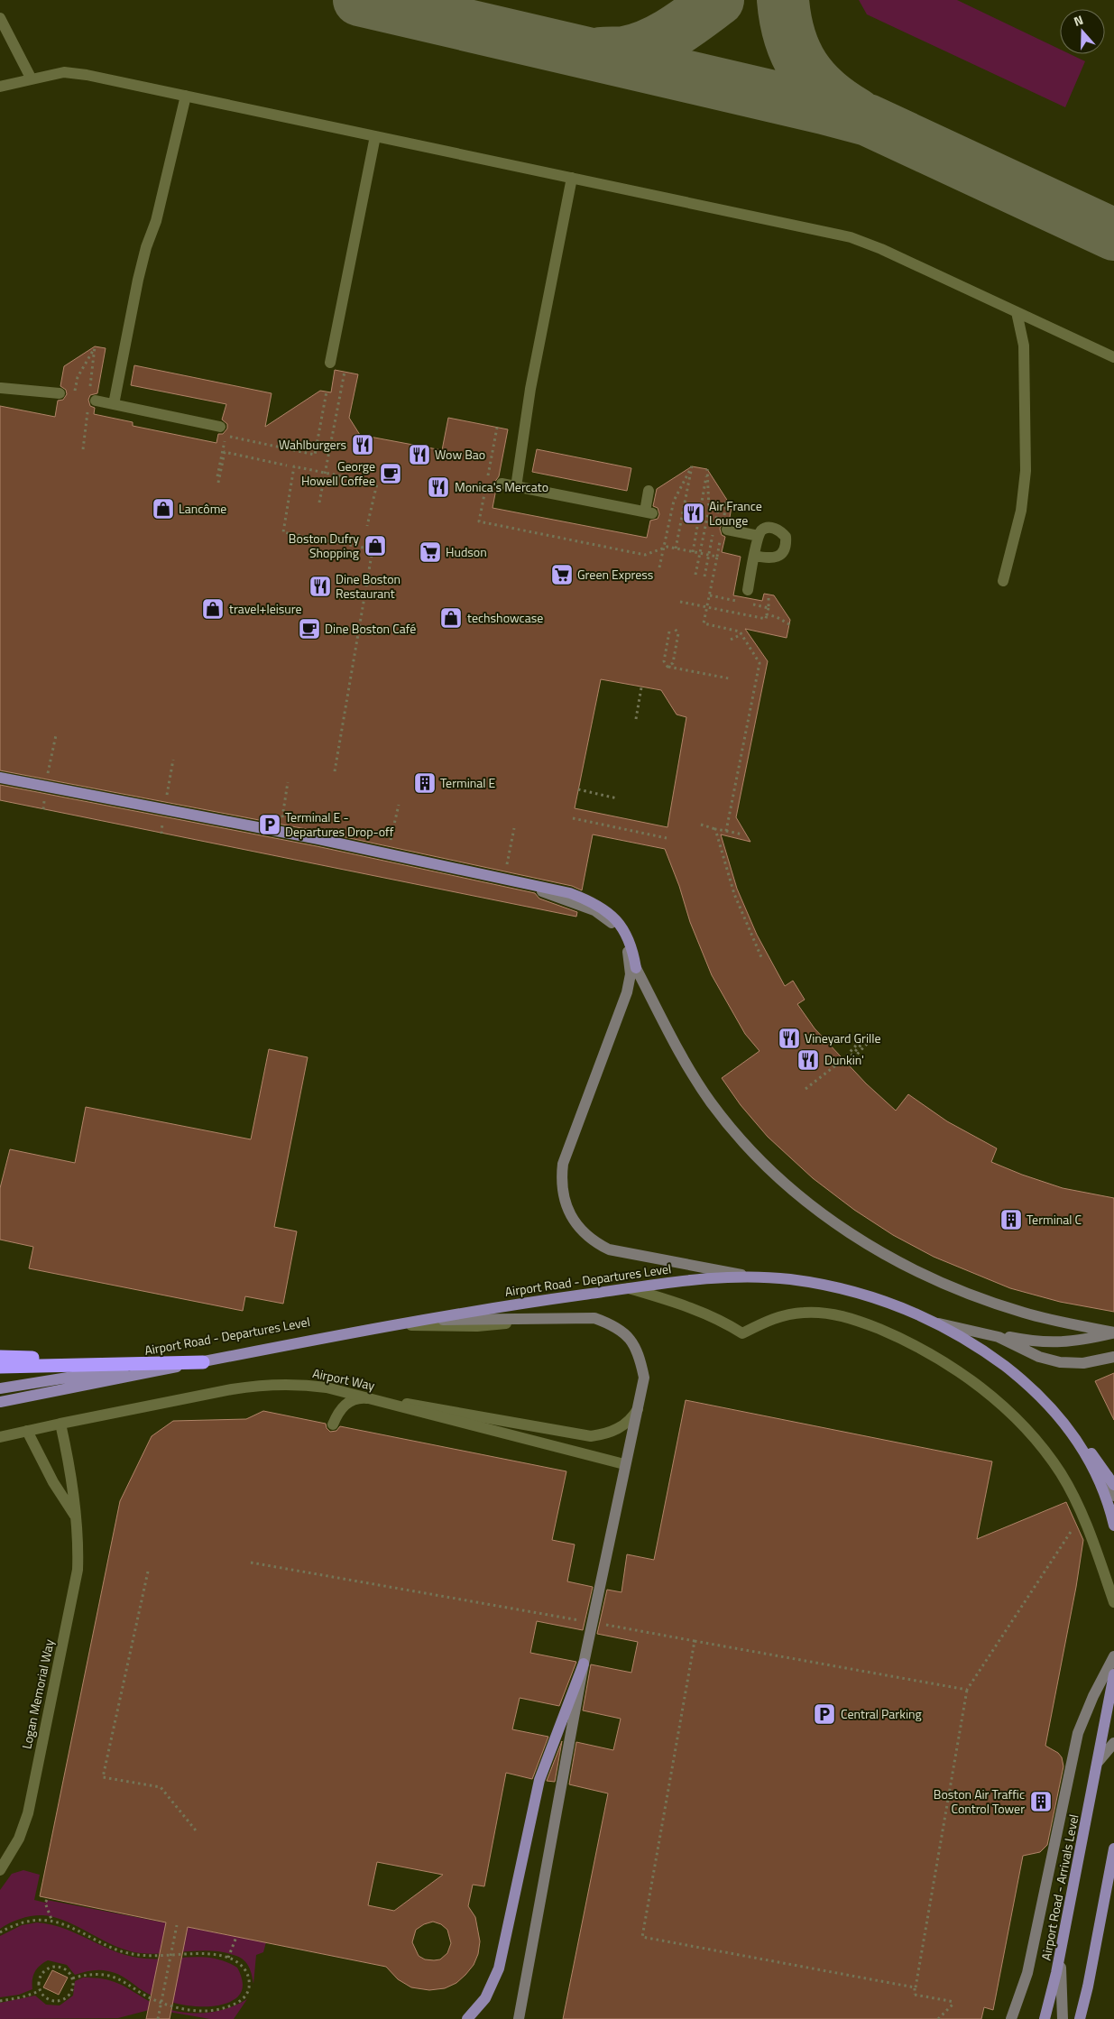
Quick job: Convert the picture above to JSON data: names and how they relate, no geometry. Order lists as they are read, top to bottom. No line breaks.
{"streets":{"main road":["Airport Road - Departures Level","Airport Road - Arrivals Level"],"street":["Airport Way","Logan Memorial Way"]},"crossings":[["Airport Way","Logan Memorial Way"]],"places":{"restaurant":["Wahlburgers","Wow Bao","Monica's Mercato","Air France Lounge","Dine Boston Restaurant","Vineyard Grille","Dunkin'"],"cafe":["George Howell Coffee","Dine Boston Café"],"shop":["Lancôme","Boston Dufry Shopping","travel+leisure","techshowcase"],"supermarket":["Hudson","Green Express"],"building":["Terminal E","Terminal C","Boston Air Traffic Control Tower"],"parking":["Terminal E - Departures Drop-off","Central Parking"]},"north":"top"}
